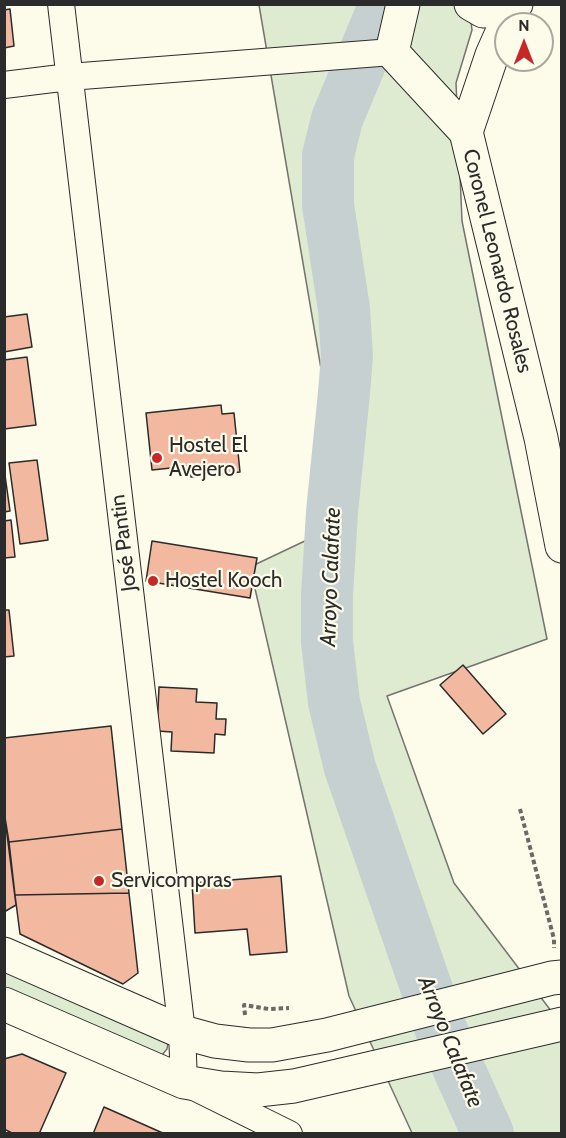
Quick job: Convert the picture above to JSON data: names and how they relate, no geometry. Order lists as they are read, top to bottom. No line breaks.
{"streets":{"main road":["Coronel Leonardo Rosales"],"street":["José Pantin"]},"water":["Arroyo Calafate"],"places":["Hostel El Avejero","Hostel Kooch","Servicompras"],"north":"top"}
